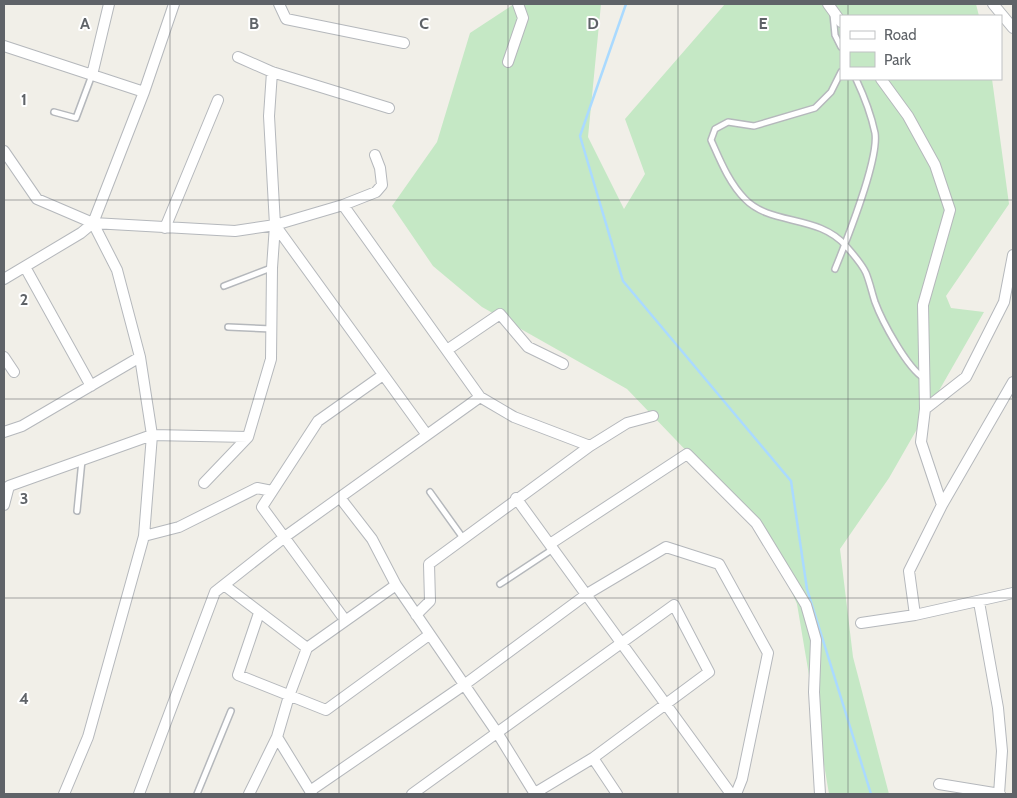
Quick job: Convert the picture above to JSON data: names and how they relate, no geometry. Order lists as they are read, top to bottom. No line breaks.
{"legend":["Road","Park"],"grid":{"columns":["A","B","C","D","E"],"rows":["1","2","3","4"]}}
